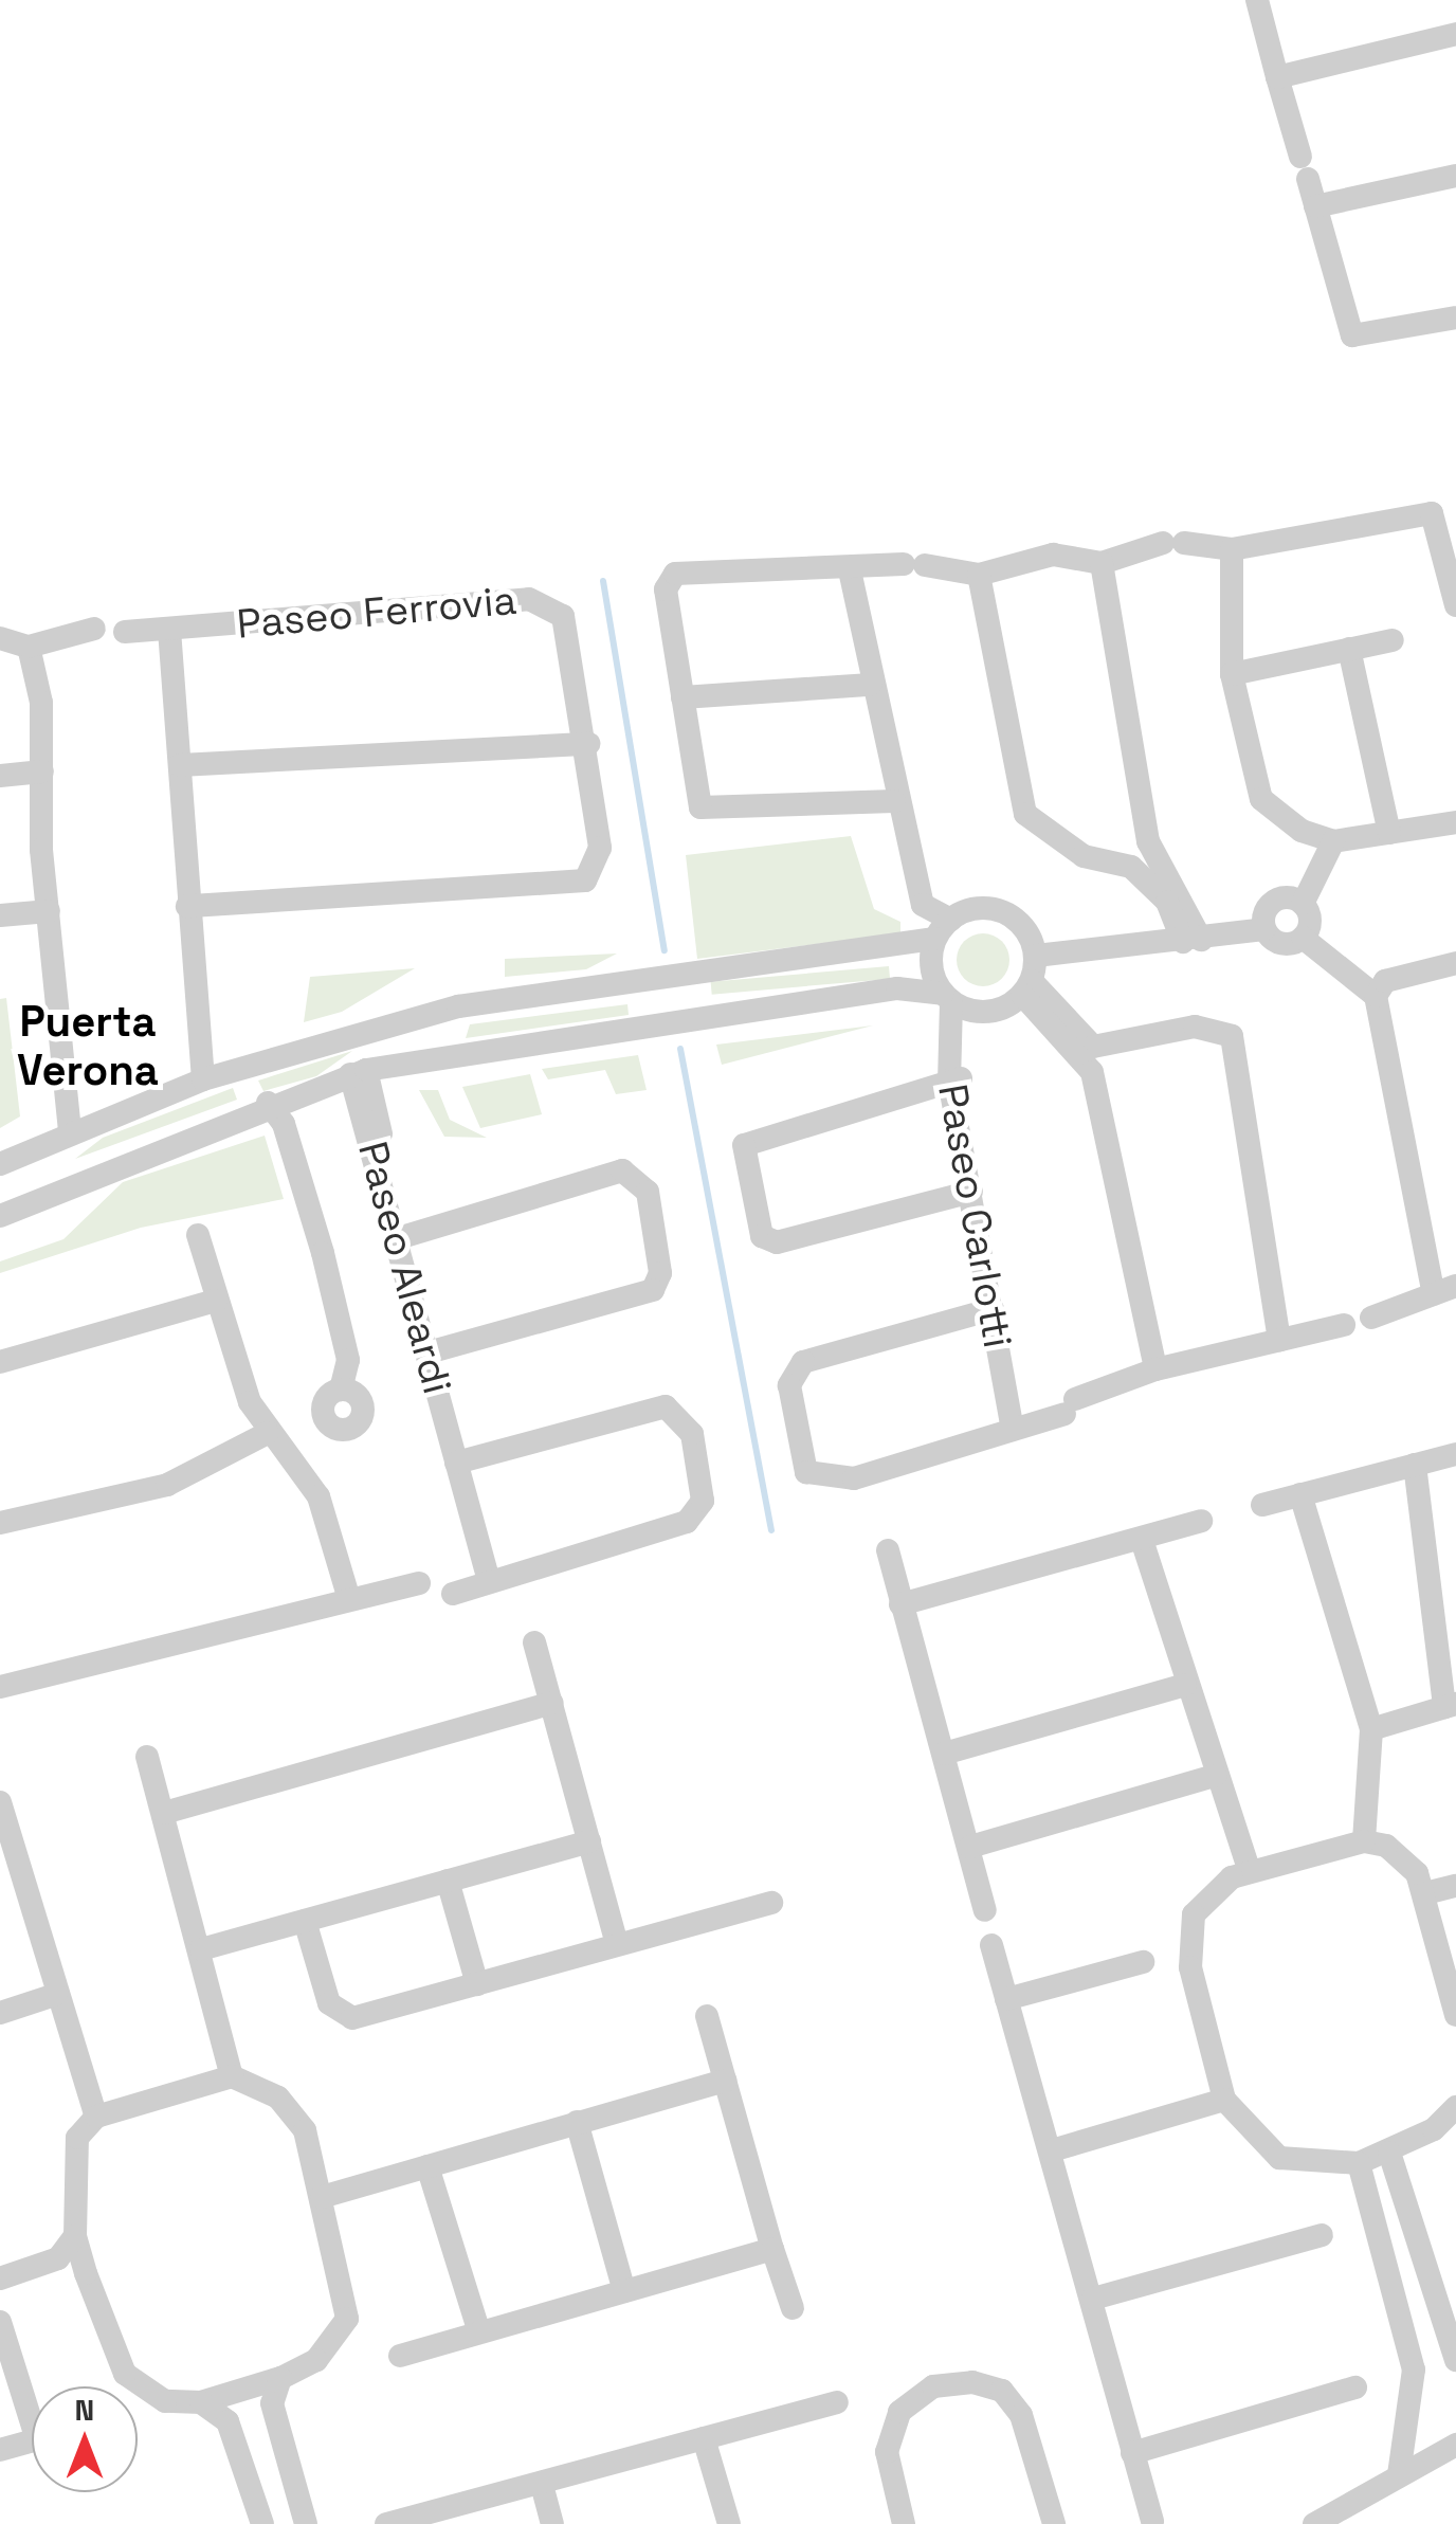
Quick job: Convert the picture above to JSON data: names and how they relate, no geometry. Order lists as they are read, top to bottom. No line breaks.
{"streets":{"street":["Paseo Ferrovia","Paseo Carlotti","Paseo Aleardi"]},"districts":["Puerta Verona"],"north":"top"}
